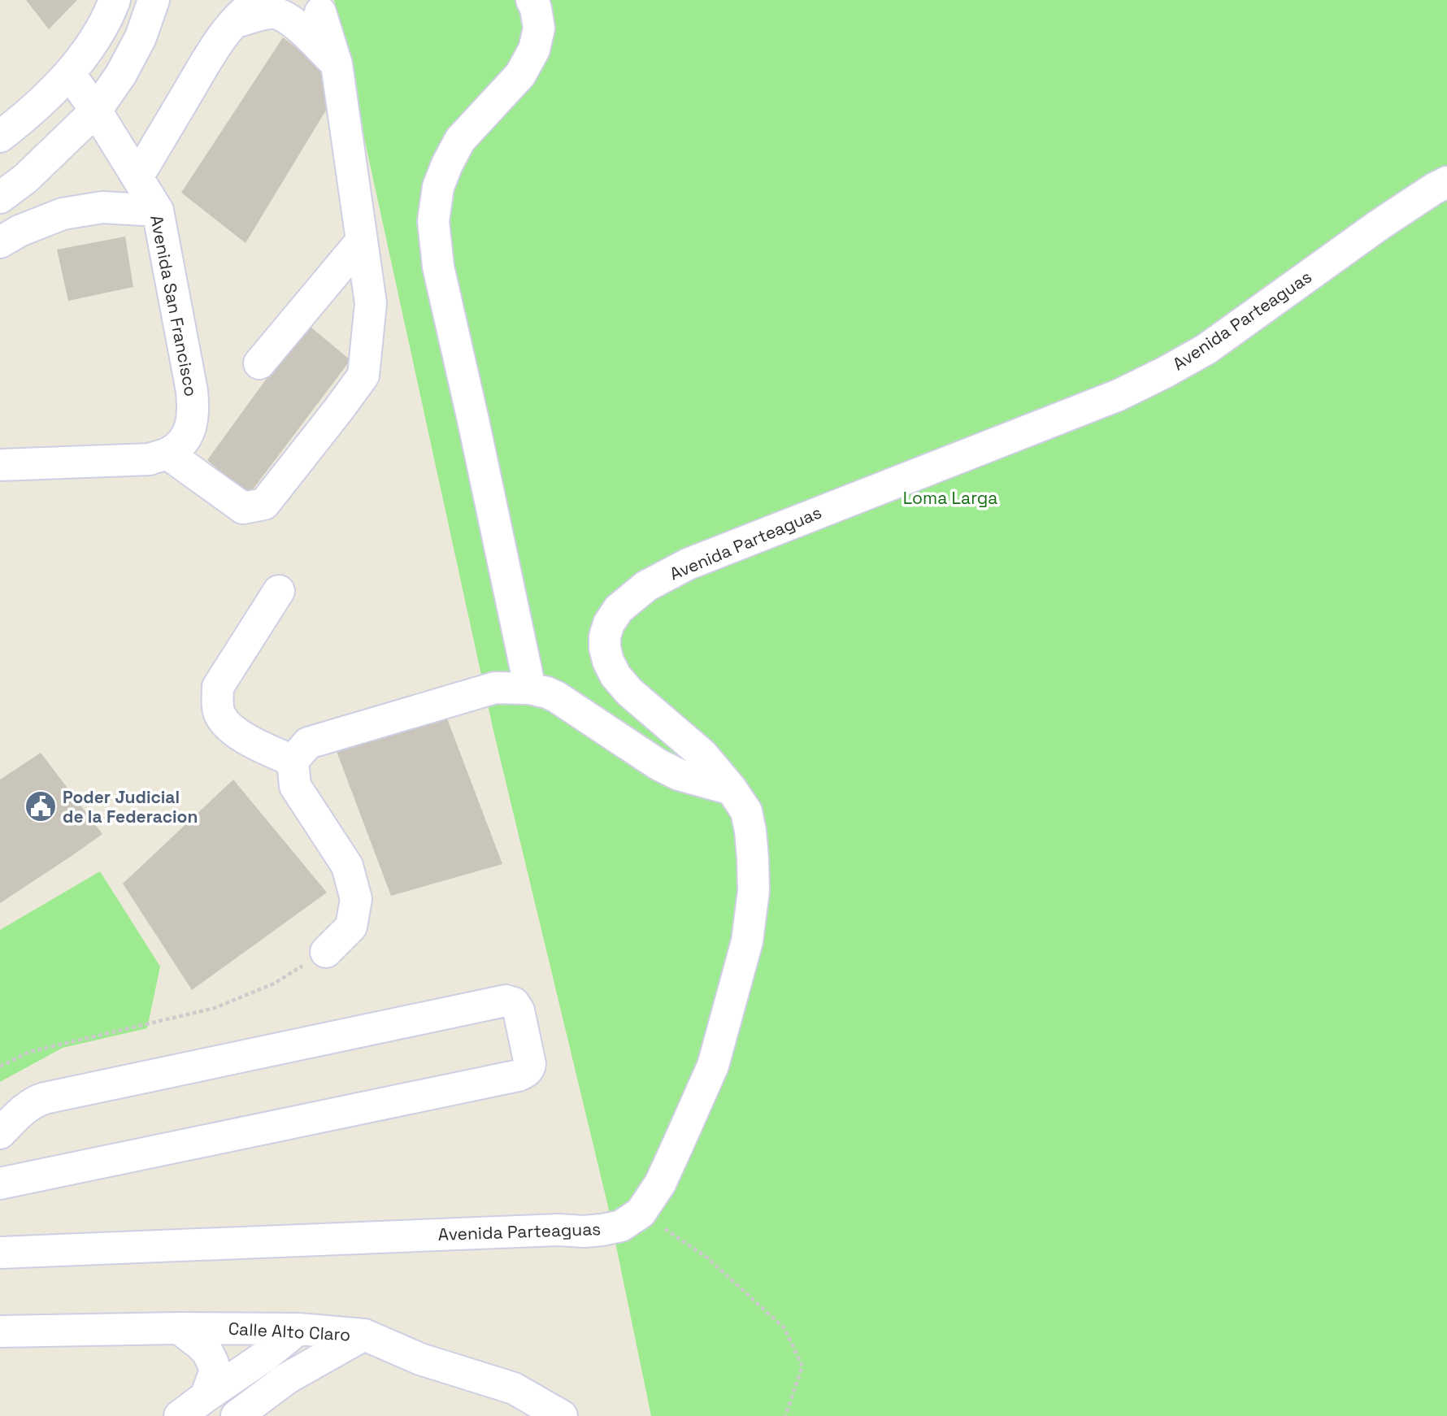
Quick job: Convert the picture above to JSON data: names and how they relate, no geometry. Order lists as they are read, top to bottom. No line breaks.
{"streets":{"street":["Avenida San Francisco","Avenida Parteaguas","Calle Alto Claro"]},"parks":["Loma Larga"],"places":{"public building":["Poder Judicial de la Federacion"]}}
